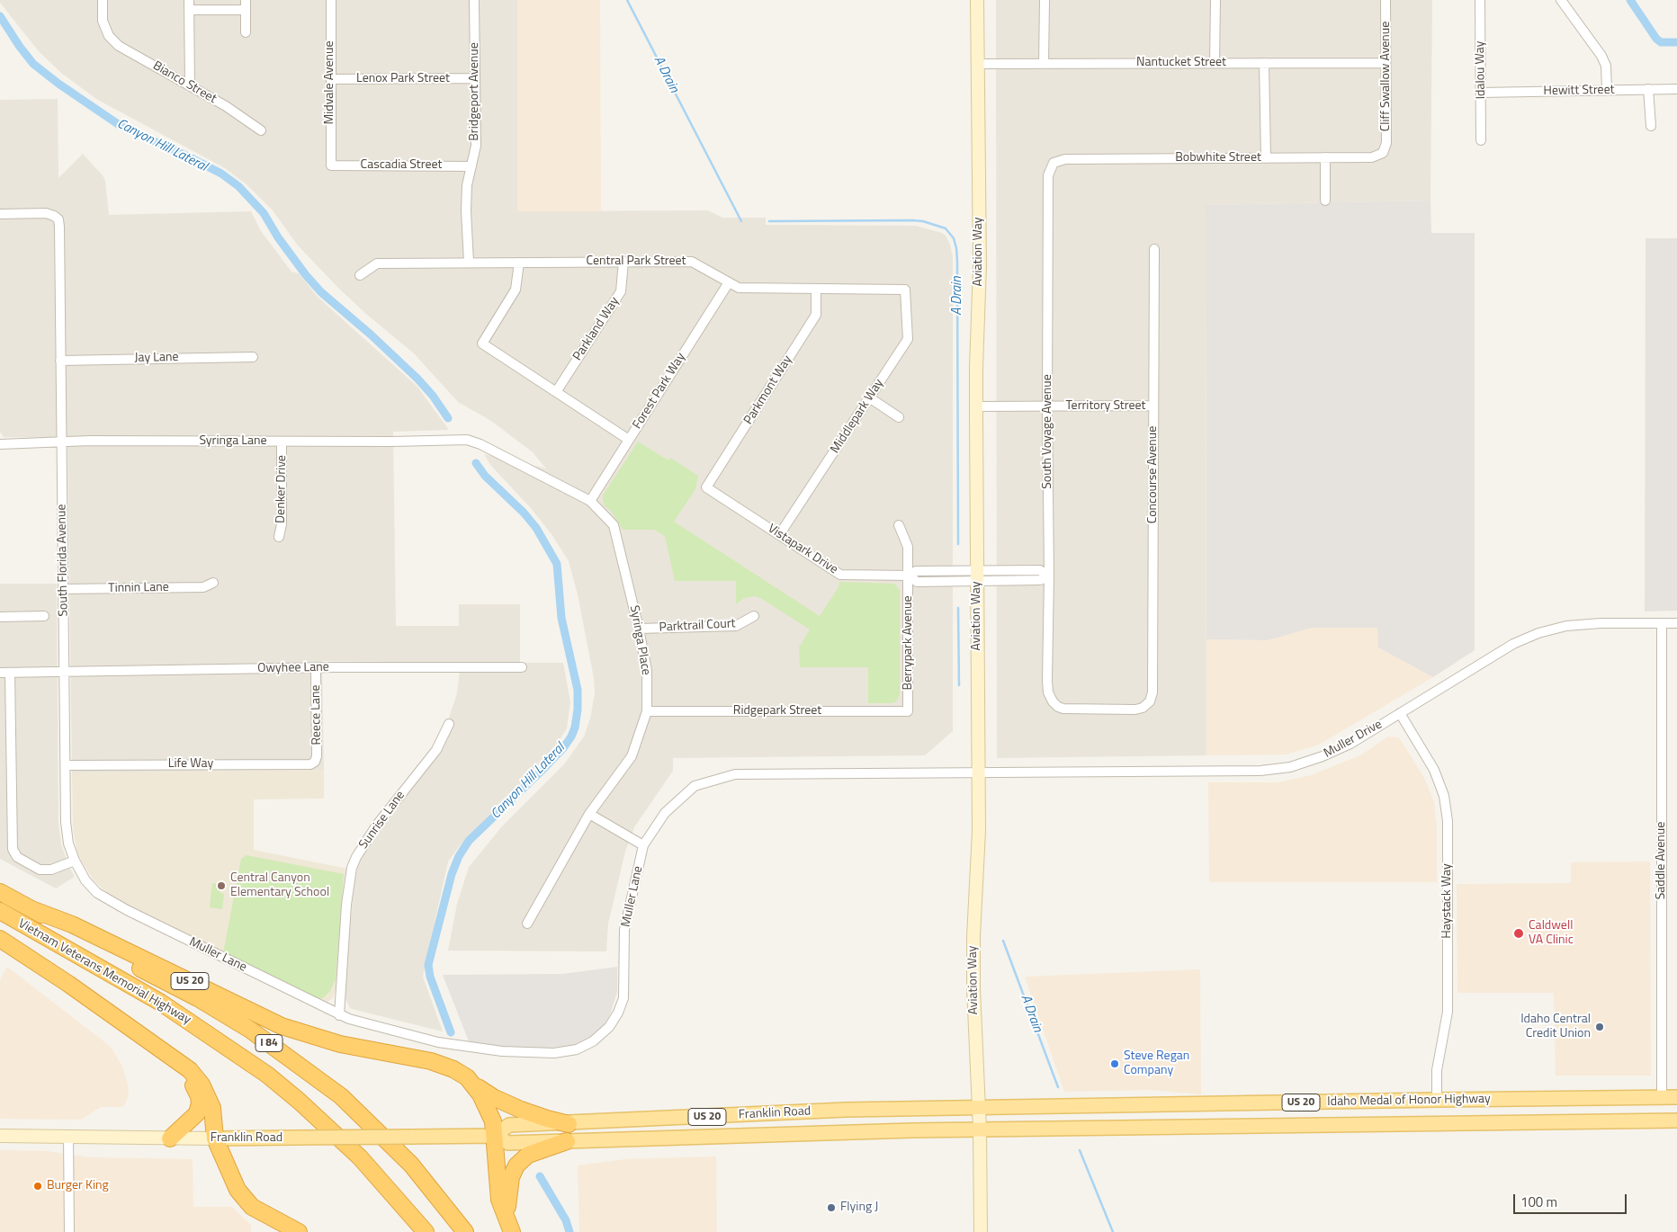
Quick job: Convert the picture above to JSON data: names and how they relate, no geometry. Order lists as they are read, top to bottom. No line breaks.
{"streets":{"highway":["Vietnam Veterans Memorial Highway","US 20","I 84"],"main road":["Idaho Medal of Honor Highway","Franklin Road"],"street":["Nantucket Street","Idalou Way","Cliff Swallow Avenue","Lenox Park Street","Bianco Street","Midvale Avenue","Hewitt Street","Bridgeport Avenue","Bobwhite Street","Cascadia Street","Aviation Way","Central Park Street","Parkland Way","Jay Lane","Parkmont Way","Forest Park Way","Territory Street","Middlepark Way","South Voyage Avenue","Syringa Lane","Concourse Avenue","Denker Drive","Vistapark Drive","South Florida Avenue","Tinnin Lane","Parktrail Court","Syringa Place","Berrypark Avenue","Owyhee Lane","Ridgepark Street","Reece Lane","Muller Drive","Life Way","Sunrise Lane","Saddle Avenue","Muller Lane","Haystack Way"]},"crossings":[["Nantucket Street","Cliff Swallow Avenue"],["Nantucket Street","Aviation Way"],["Idalou Way","Hewitt Street"],["Cliff Swallow Avenue","Bobwhite Street"],["Lenox Park Street","Midvale Avenue"],["Lenox Park Street","Bridgeport Avenue"],["Midvale Avenue","Cascadia Street"],["Bridgeport Avenue","Cascadia Street"],["Bridgeport Avenue","Central Park Street"],["Bobwhite Street","South Voyage Avenue"],["Aviation Way","Territory Street"],["Aviation Way","Vistapark Drive"],["Aviation Way","Muller Drive"],["Aviation Way","Muller Lane"],["Aviation Way","Idaho Medal of Honor Highway"],["Aviation Way","Franklin Road"],["Central Park Street","Parkland Way"],["Central Park Street","Parkmont Way"],["Central Park Street","Forest Park Way"],["Central Park Street","Middlepark Way"],["Jay Lane","South Florida Avenue"],["Parkmont Way","Vistapark Drive"],["Forest Park Way","Syringa Place"],["Territory Street","South Voyage Avenue"],["Territory Street","Concourse Avenue"],["Middlepark Way","Vistapark Drive"],["South Voyage Avenue","Concourse Avenue"],["South Voyage Avenue","Vistapark Drive"],["Syringa Lane","Denker Drive"],["Syringa Lane","South Florida Avenue"],["Syringa Lane","Syringa Place"],["Vistapark Drive","Berrypark Avenue"],["South Florida Avenue","Tinnin Lane"],["South Florida Avenue","Owyhee Lane"],["South Florida Avenue","Life Way"],["South Florida Avenue","Muller Lane"],["Parktrail Court","Syringa Place"],["Syringa Place","Ridgepark Street"],["Berrypark Avenue","Ridgepark Street"],["Owyhee Lane","Reece Lane"],["Reece Lane","Life Way"],["Muller Drive","Saddle Avenue"],["Muller Drive","Muller Lane"],["Muller Drive","Haystack Way"],["Sunrise Lane","Muller Lane"],["Saddle Avenue","Idaho Medal of Honor Highway"],["Haystack Way","Idaho Medal of Honor Highway"],["Vietnam Veterans Memorial Highway","US 20"],["US 20","Franklin Road"],["Idaho Medal of Honor Highway","Franklin Road"]],"water":["A Drain","Canyon Hill Lateral"],"places":["Central Canyon Elementary School","Caldwell VA Clinic","Idaho Central Credit Union","Steve Regan Company","Burger King","Flying J"],"scale_bar":"100 m"}
